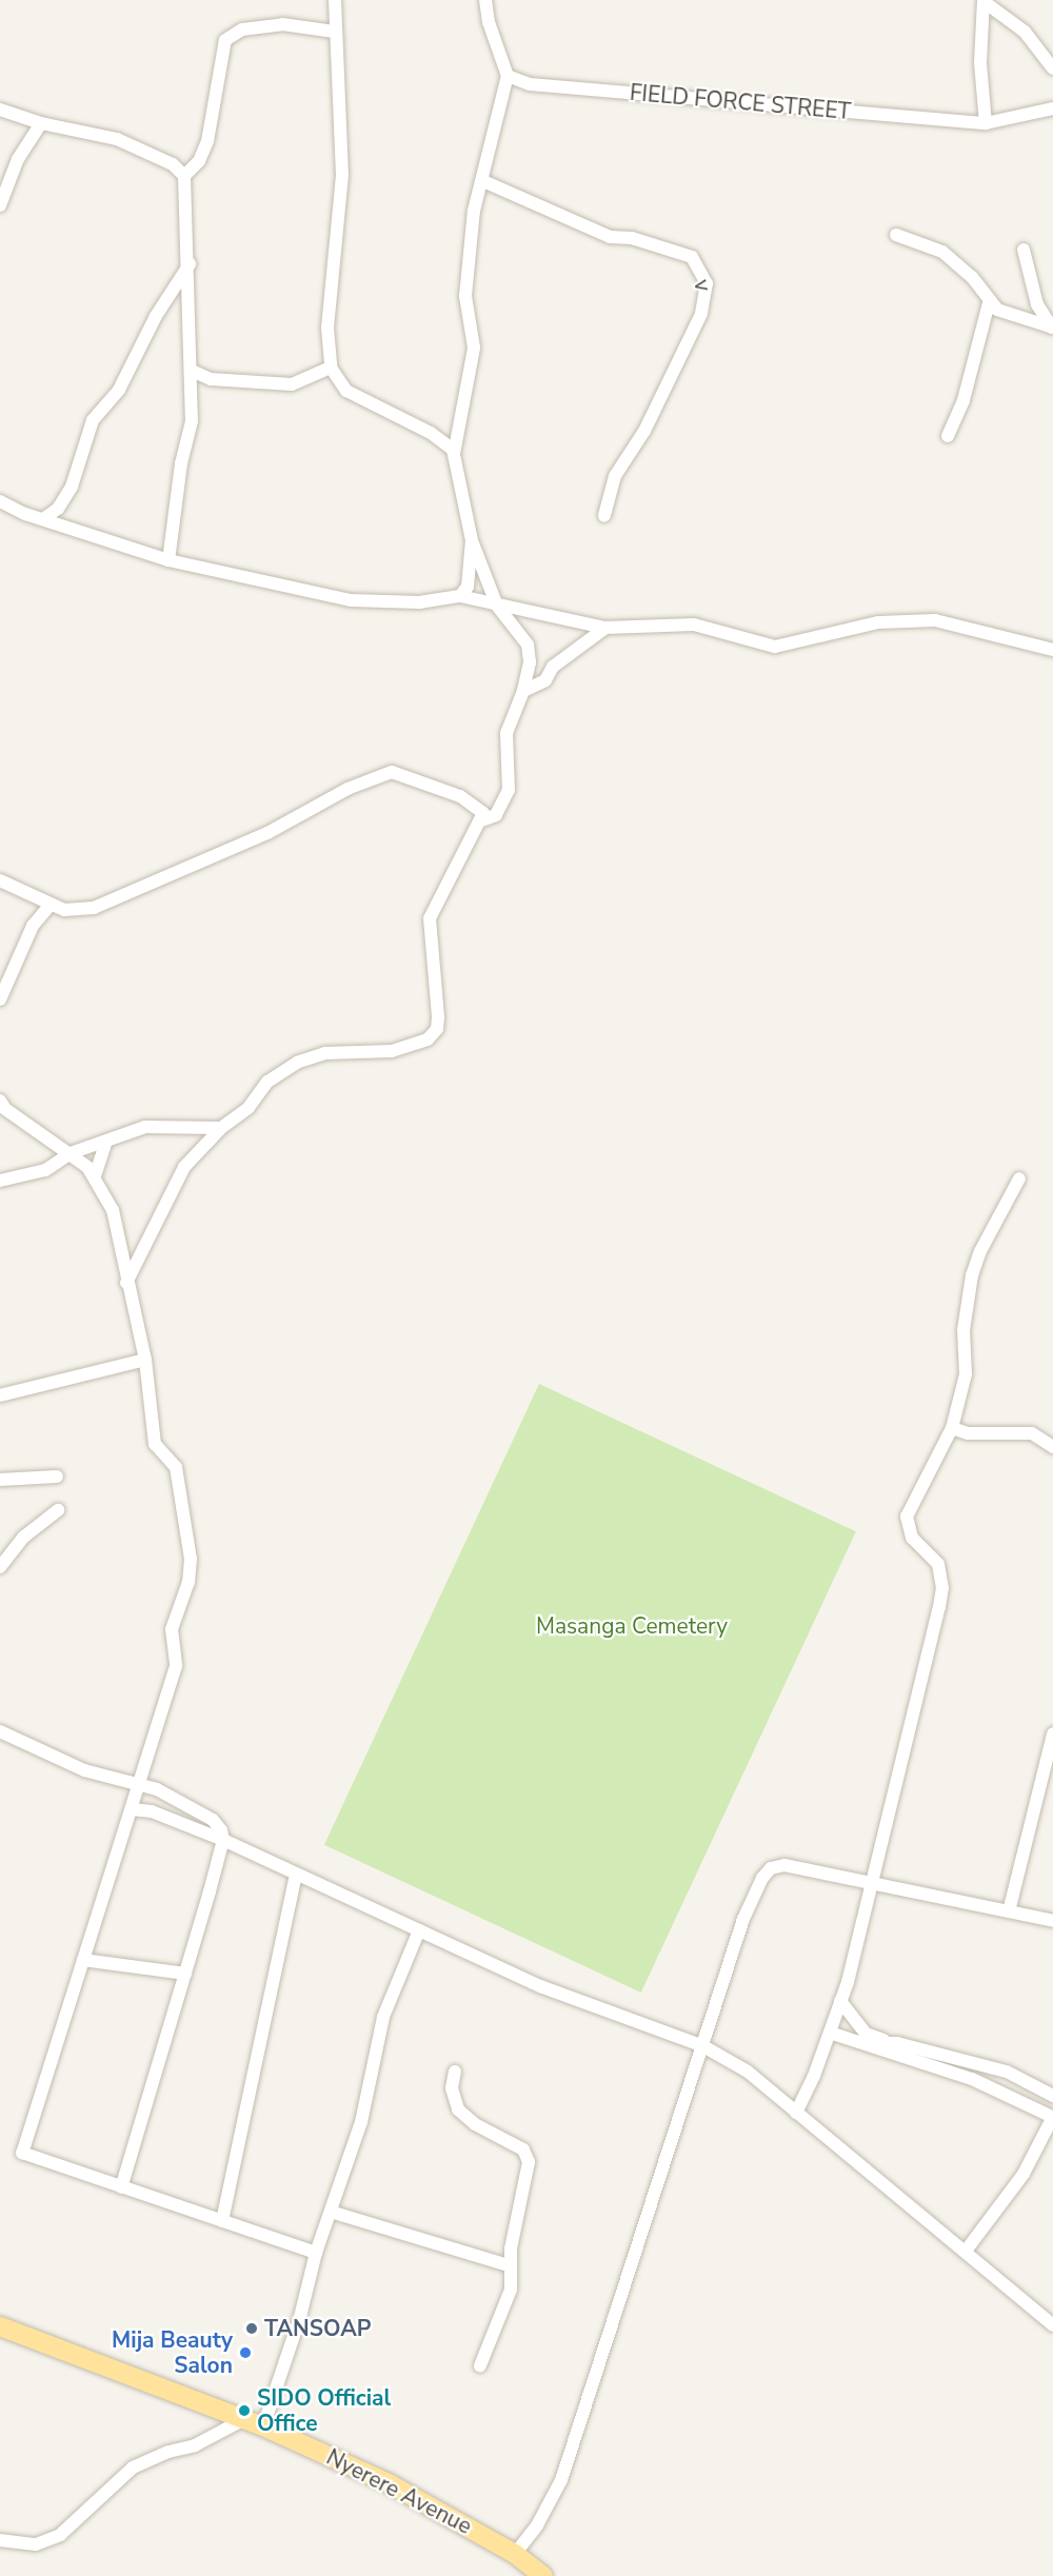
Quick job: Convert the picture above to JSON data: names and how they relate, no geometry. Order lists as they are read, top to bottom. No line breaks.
{"streets":{"main road":["Nyerere Avenue"],"street":["FIELD FORCE STREET","v"]},"parks":["Masanga Cemetery"],"places":["TANSOAP","Mija Beauty Salon","SIDO Official Office"]}
